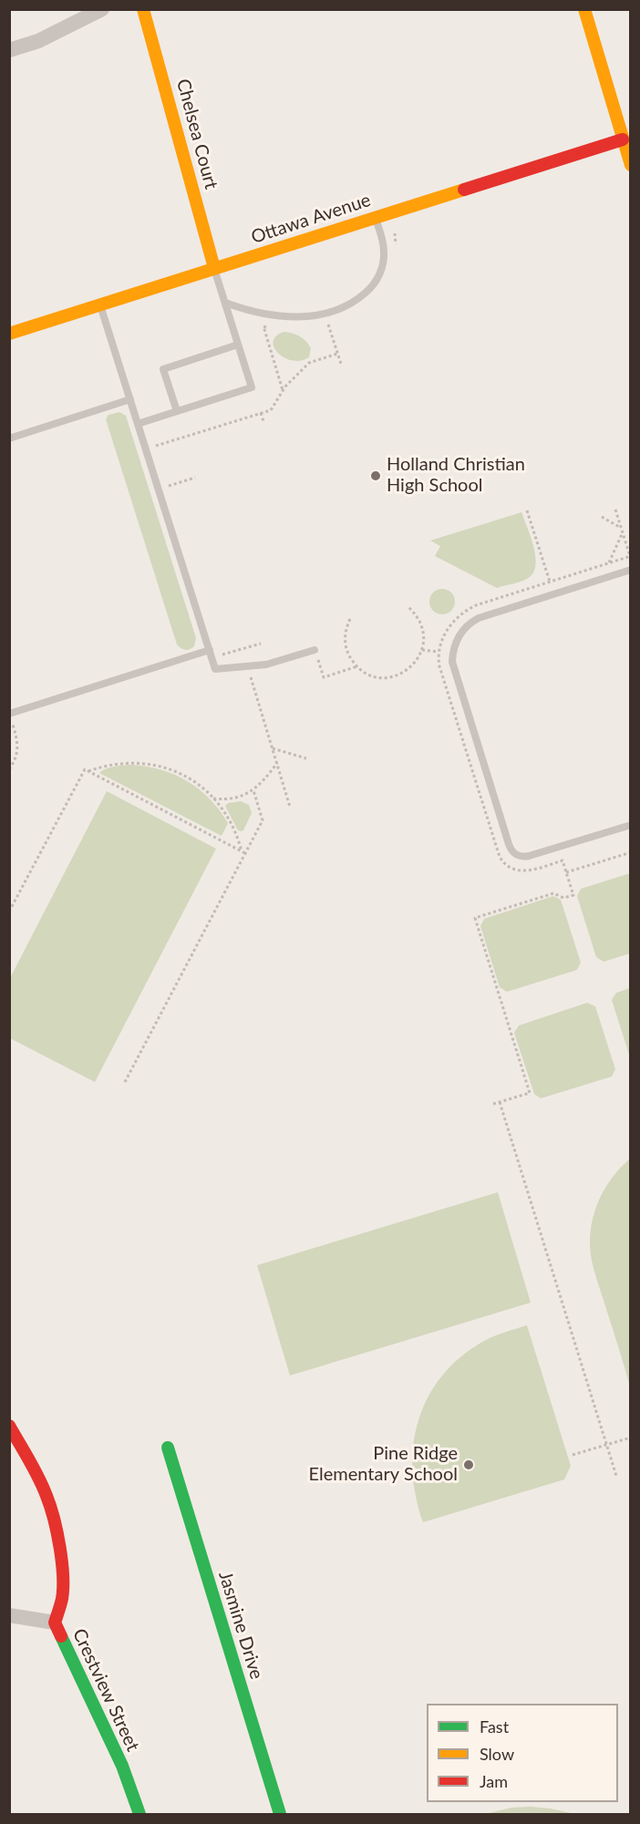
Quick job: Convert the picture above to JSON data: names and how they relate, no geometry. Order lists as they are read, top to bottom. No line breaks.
{"streets":{"street":["Chelsea Court","Ottawa Avenue","Jasmine Drive","Crestview Street"]},"crossings":[["Chelsea Court","Ottawa Avenue"]],"places":["Holland Christian High School","Pine Ridge Elementary School"],"legend":["Fast","Slow","Jam"]}
